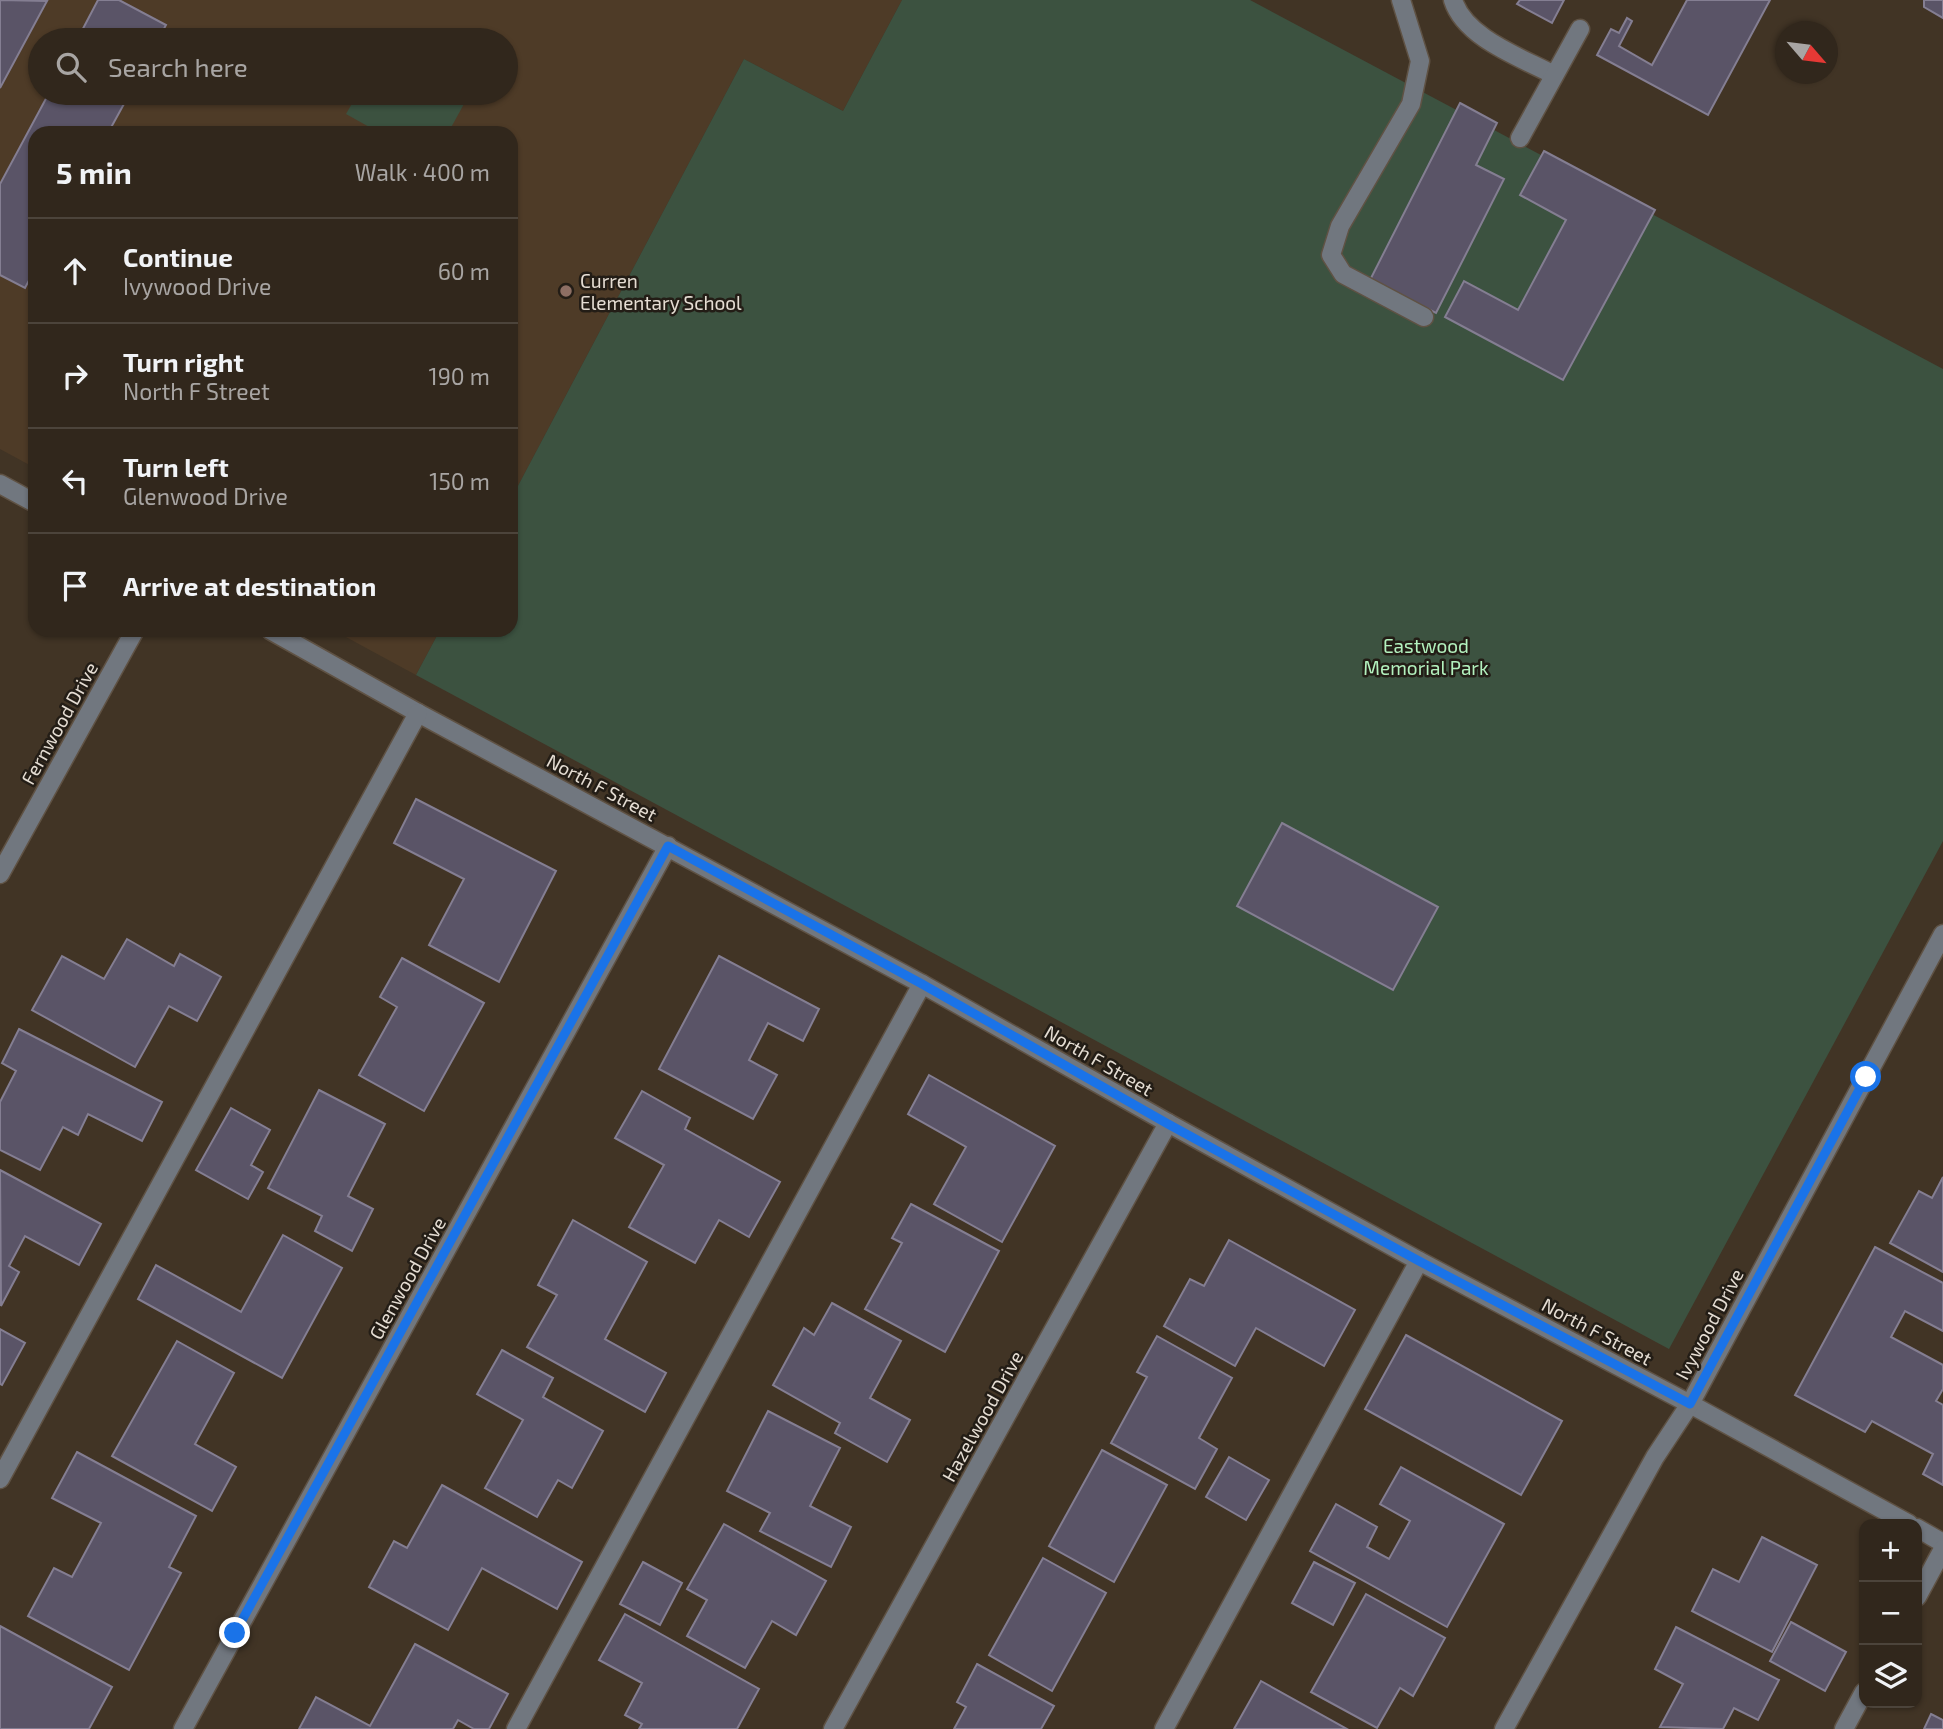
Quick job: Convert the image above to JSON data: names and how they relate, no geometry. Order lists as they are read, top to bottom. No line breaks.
{"streets":{"street":["Fernwood Drive","North F Street","Glenwood Drive","Ivywood Drive","Hazelwood Drive"]},"crossings":[["North F Street","Glenwood Drive"],["North F Street","Ivywood Drive"],["North F Street","Hazelwood Drive"]],"parks":["Eastwood Memorial Park"],"places":["Curren Elementary School"],"north":"bottom right","page":{"search":"Search here","heading":["5 min","Walk · 400 m"],"list":[["Continue","Ivywood Drive","60 m"],["Turn right","North F Street","190 m"],["Turn left","Glenwood Drive","150 m"],"Arrive at destination"],"map_buttons":["+","−"]}}
